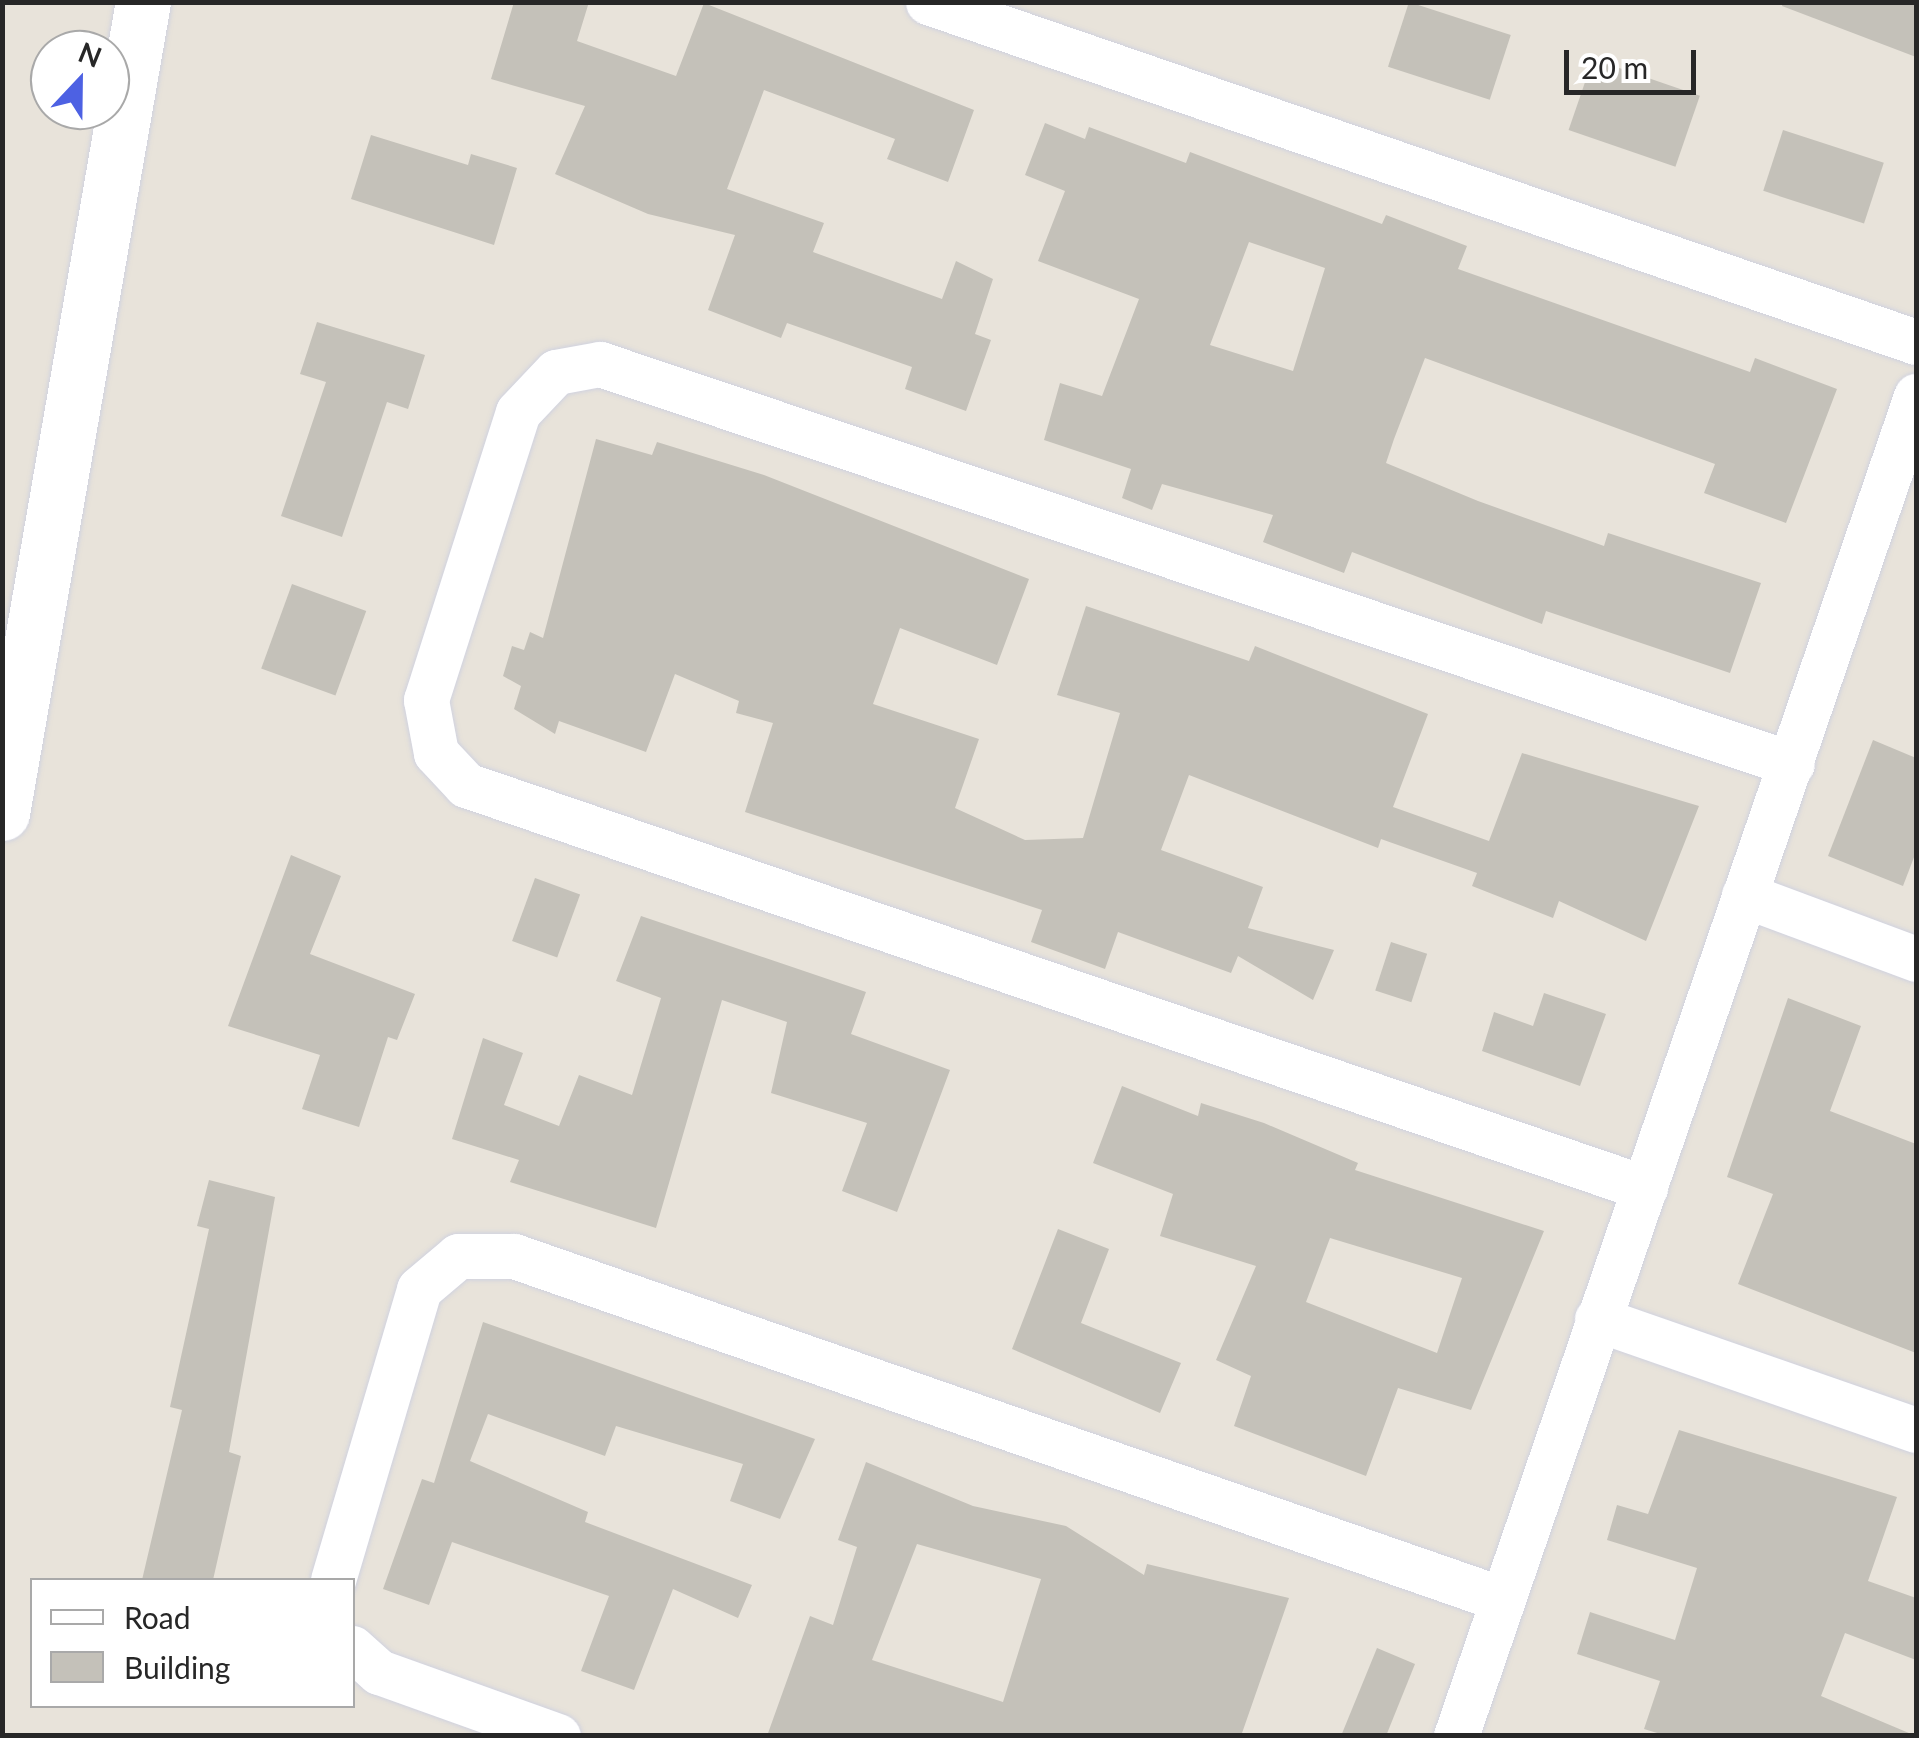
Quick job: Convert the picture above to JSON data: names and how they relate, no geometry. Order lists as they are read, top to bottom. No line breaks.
{"legend":["Road","Building"],"scale_bar":"20 m","north":"top"}
